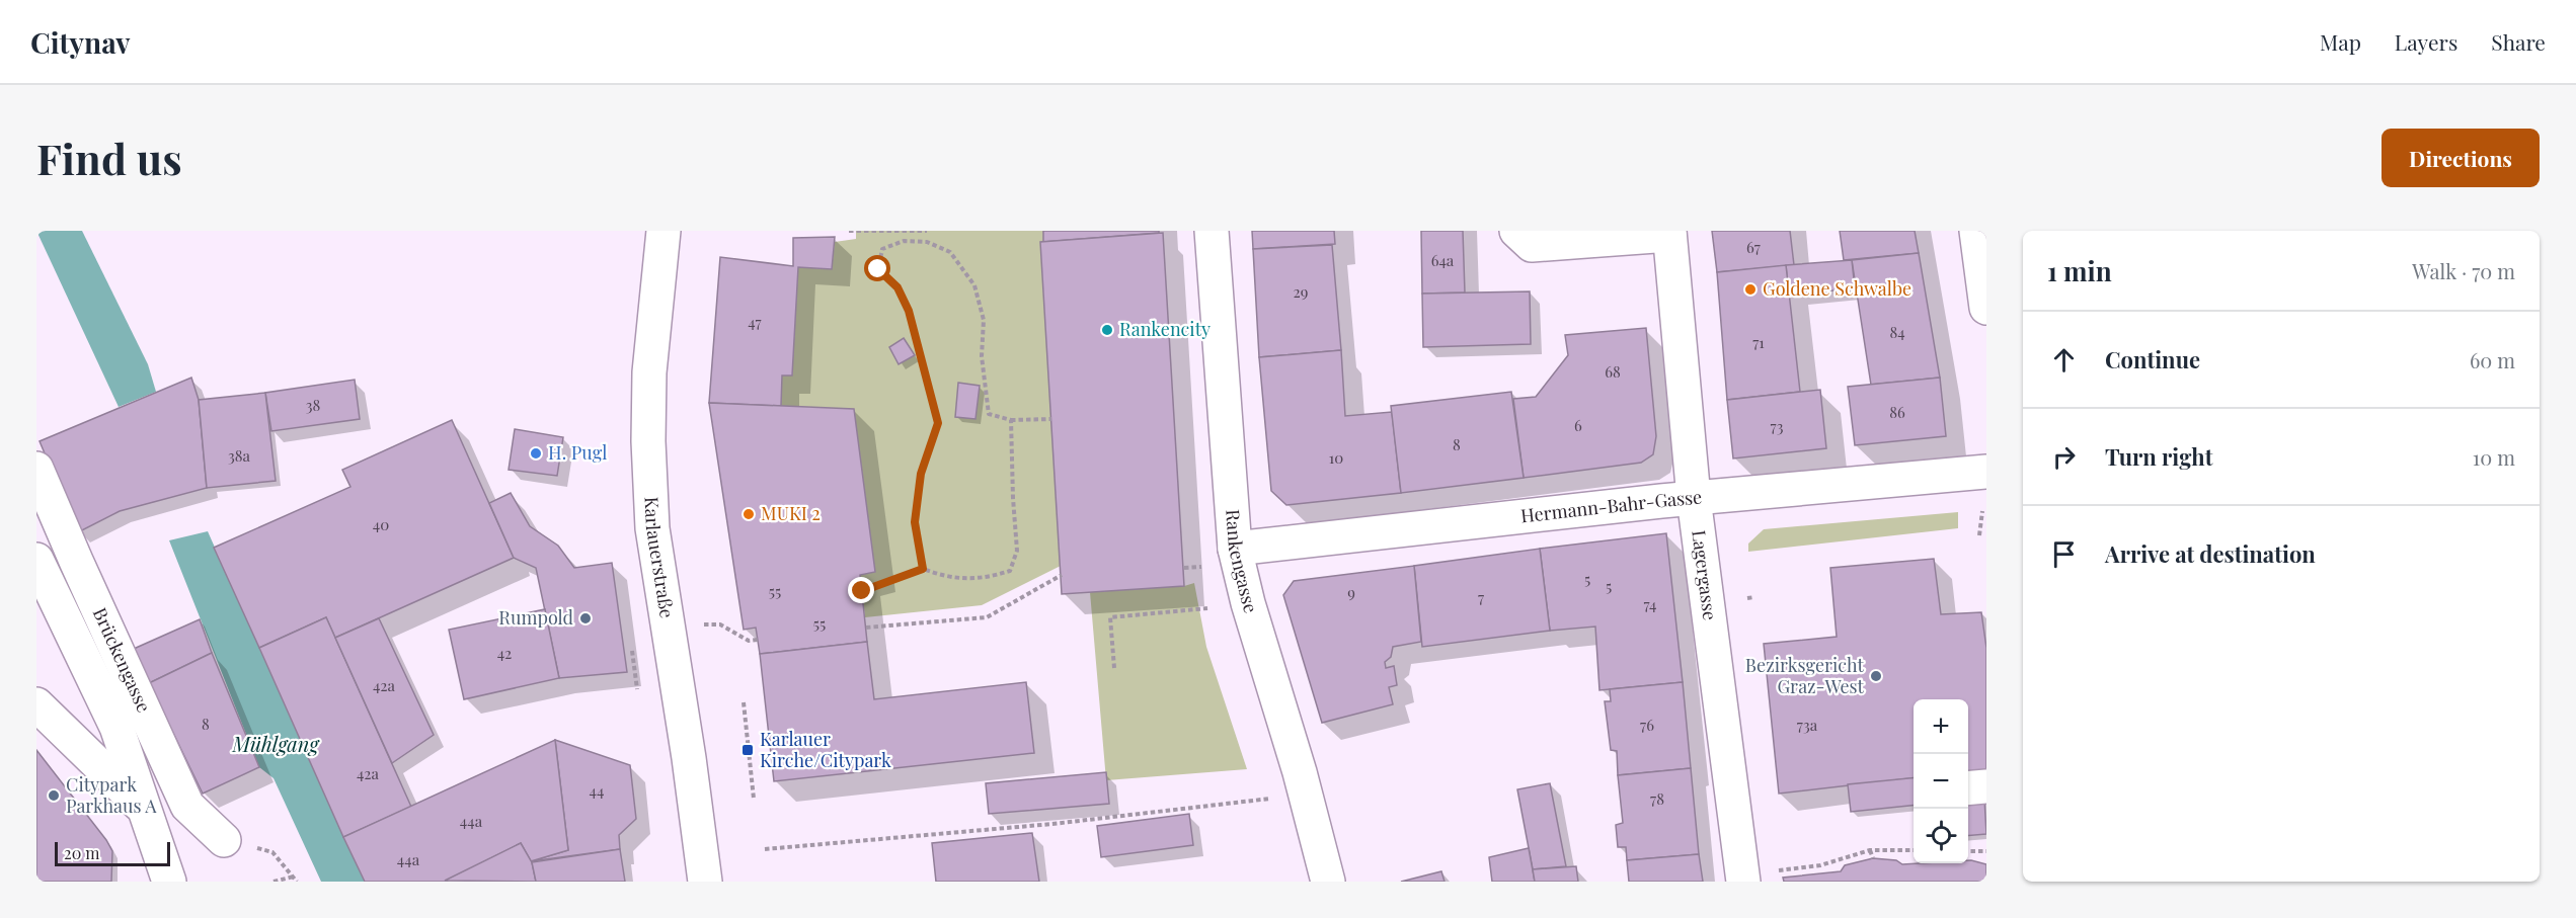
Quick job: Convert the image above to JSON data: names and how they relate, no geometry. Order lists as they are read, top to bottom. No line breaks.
{"streets":{"street":["Hermann-Bahr-Gasse","Karlauerstraße","Rankengasse","Lagergasse","Brückengasse"]},"crossings":[["Hermann-Bahr-Gasse","Rankengasse"],["Hermann-Bahr-Gasse","Lagergasse"]],"water":["Mühlgang"],"places":{"other":["Goldene Schwalbe","Rankencity","H. Pugl","MUKI 2","Rumpold","Bezirksgericht Graz-West","Citypark Parkhaus A"],"transit":["Karlauer Kirche/Citypark"]},"house_numbers":["67","64a","29","47","84","71","68","38","86","6","73","8","38a","10","40","5","5","55","9","7","74","55","42","42a","8","76","73a","42a","44","78","44a","44a"],"scale_bar":"20 m","page":{"header":"Citynav","nav":["Map","Layers","Share"],"buttons":"Directions","title":"Find us","heading":["1 min","Walk · 70 m"],"list":[["Continue","60 m"],["Turn right","10 m"],"Arrive at destination"],"map_buttons":["+","−"],"scale":"20 m"}}
